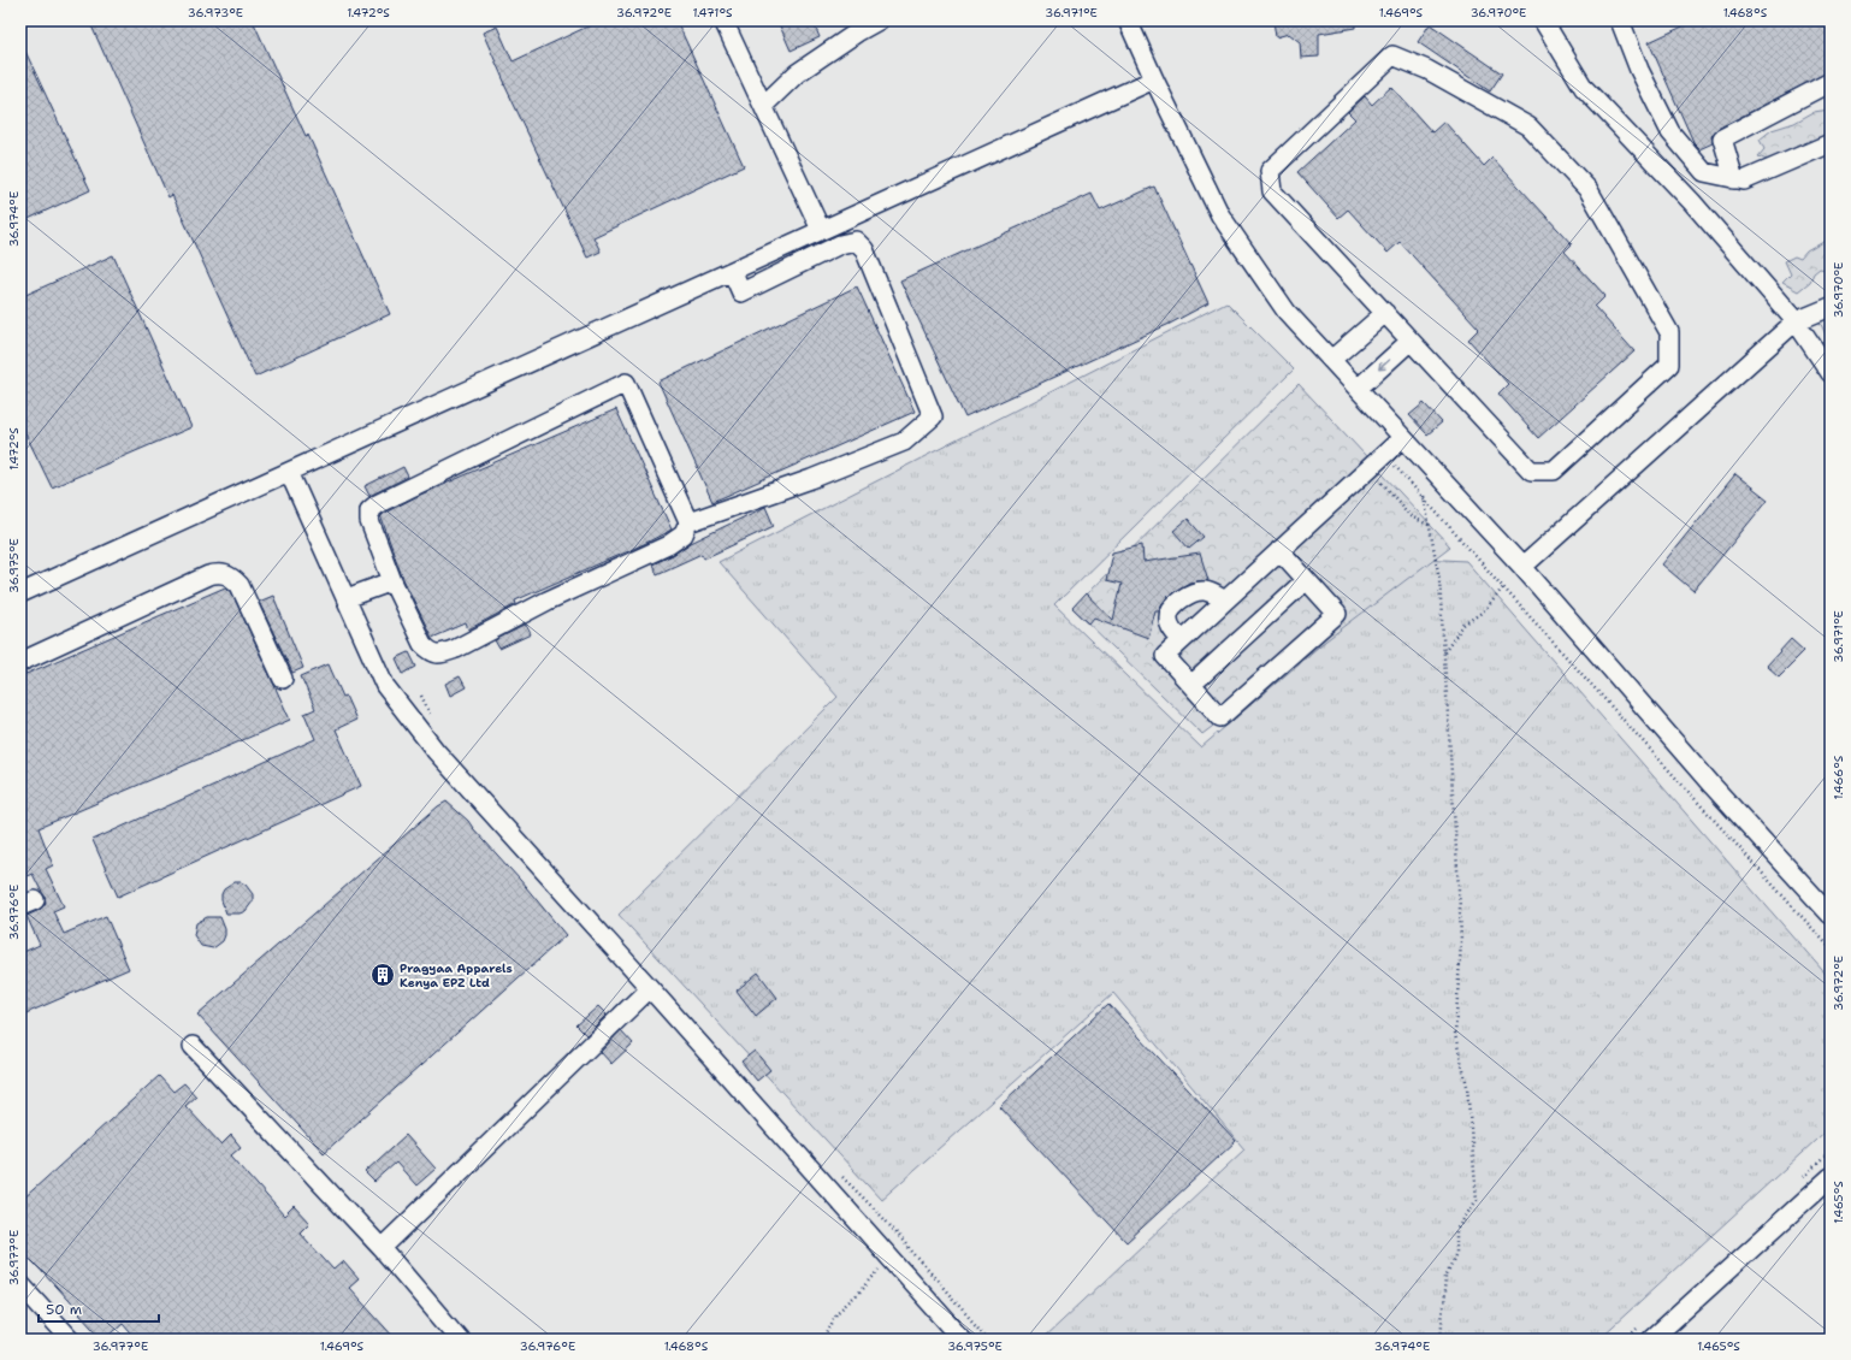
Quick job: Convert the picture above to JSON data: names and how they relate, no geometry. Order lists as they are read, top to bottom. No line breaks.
{"places":{"building":["Pragyaa Apparels Kenya EPZ Ltd"]},"scale_bar":"50 m","coordinates":["36.973°E","1.472°S","36.972°E","1.471°S","36.971°E","1.469°S","36.970°E","1.468°S","36.974°E","36.975°E","1.466°S","36.976°E","1.465°S","36.977°E"]}
